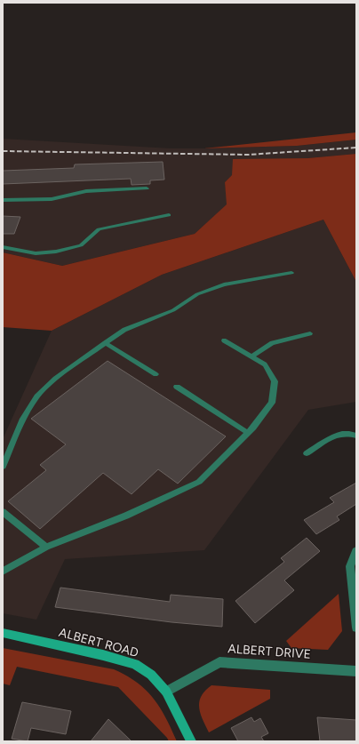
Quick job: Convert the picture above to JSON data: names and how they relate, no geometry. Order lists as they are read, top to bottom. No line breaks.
{"streets":{"street":["ALBERT ROAD","ALBERT DRIVE"]},"crossings":[["ALBERT ROAD","ALBERT DRIVE"]]}
